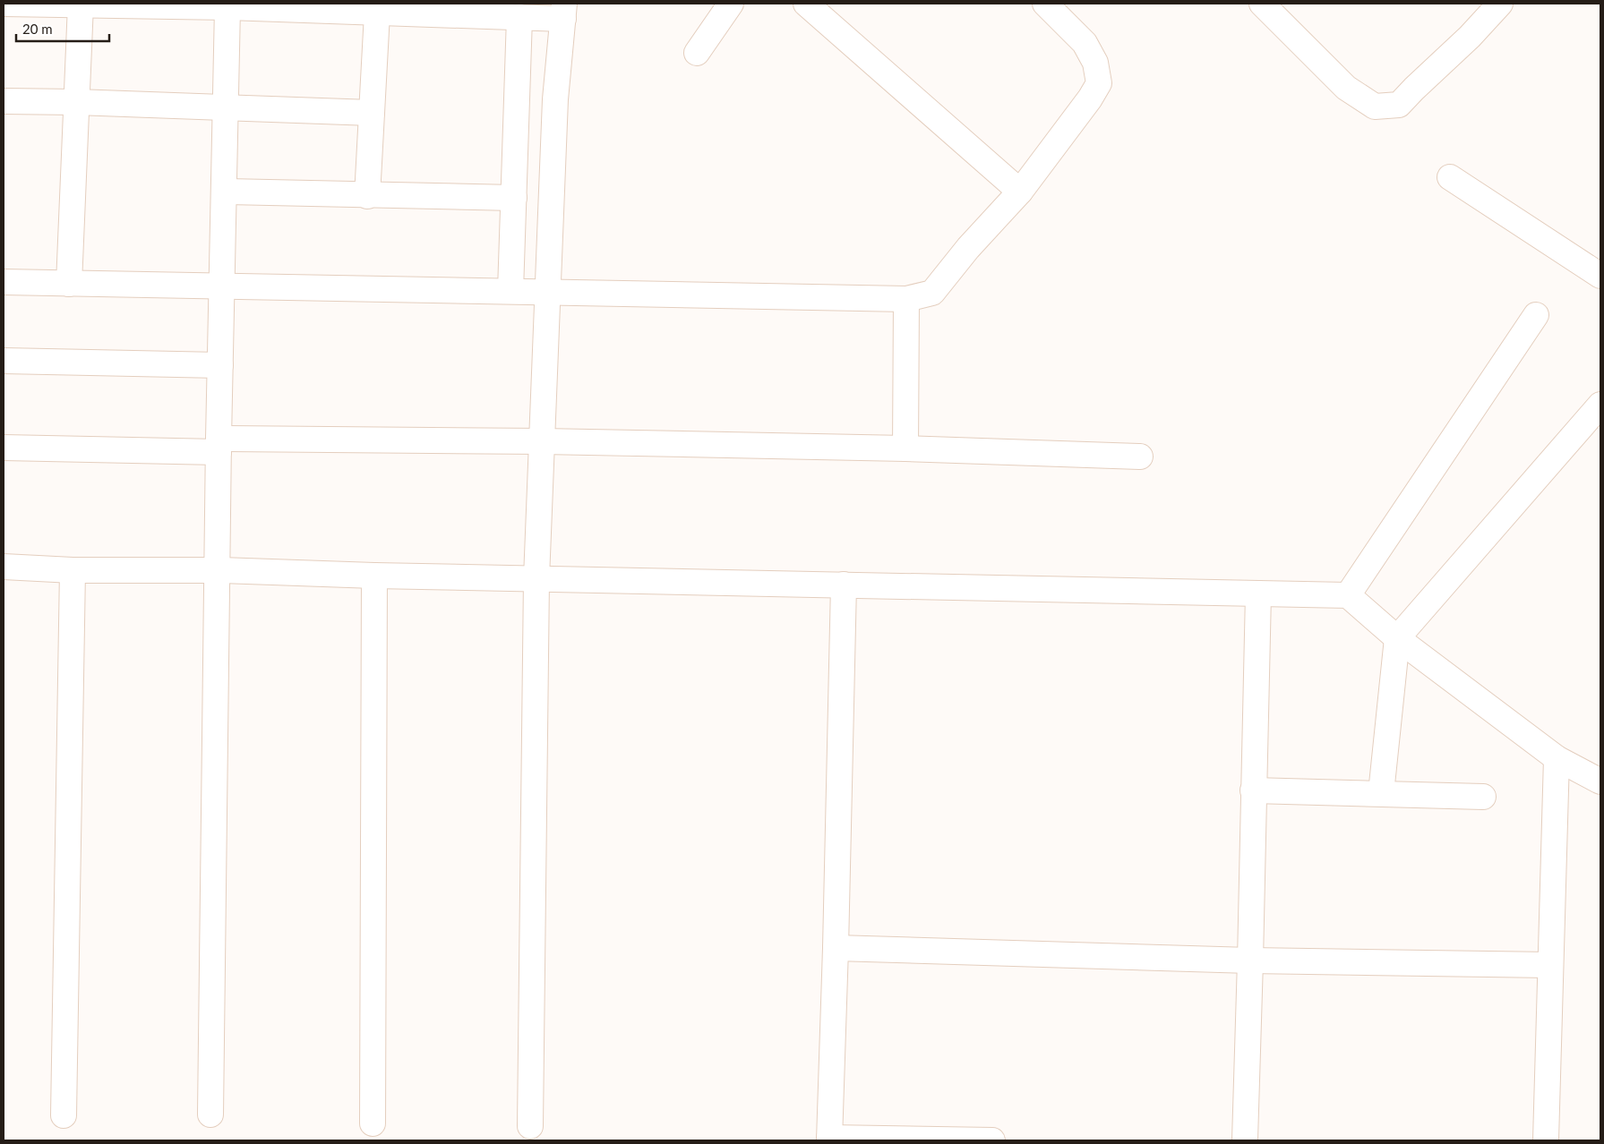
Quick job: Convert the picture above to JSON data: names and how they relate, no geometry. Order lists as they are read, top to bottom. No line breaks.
{"scale_bar":"20 m"}
